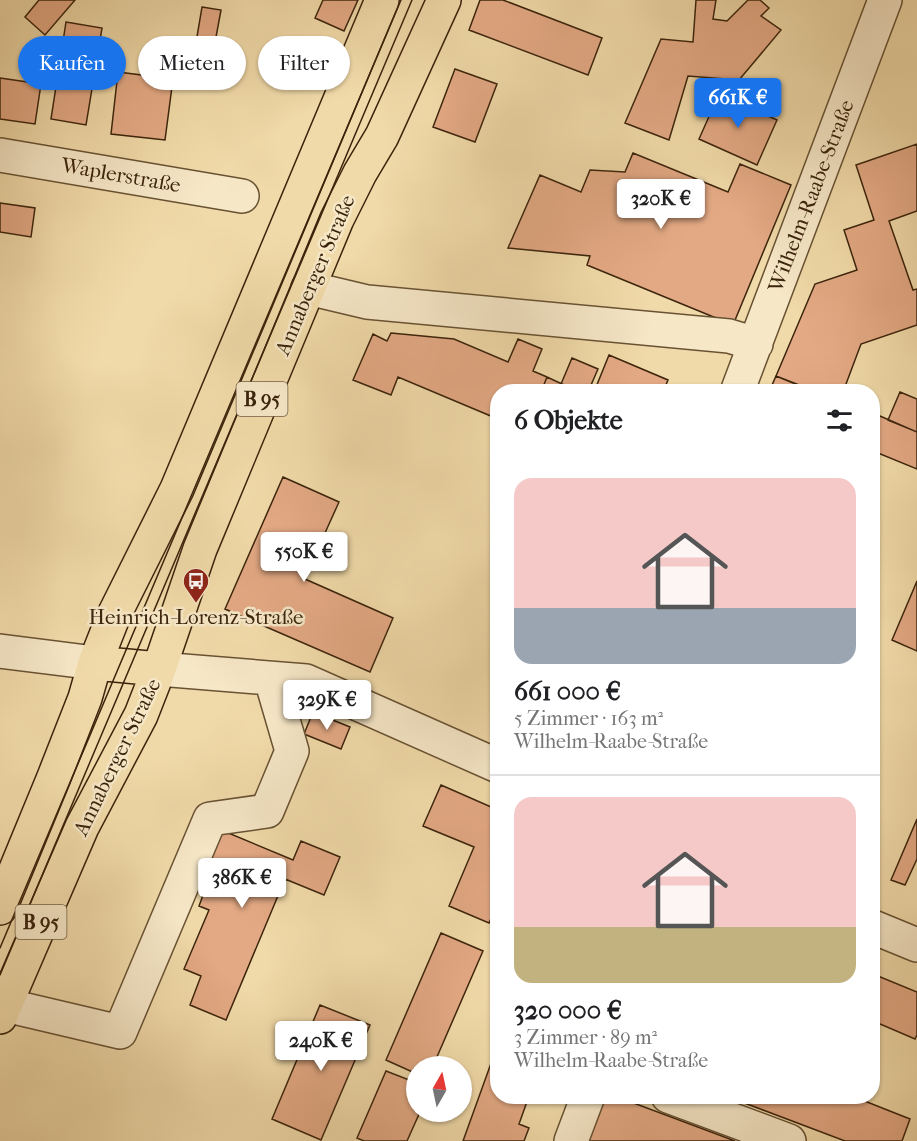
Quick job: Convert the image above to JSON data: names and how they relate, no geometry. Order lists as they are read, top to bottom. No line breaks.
{"streets":{"main road":["Annaberger Straße","B 95"],"street":["Waplerstraße","Wilhelm-Raabe-Straße"]},"places":{"bus stop":["Heinrich-Lorenz-Straße"]},"north":"top","page":{"chip":["Kaufen","Mieten","Filter"],"price":["661K €","320K €","550K €","329K €","386K €","240K €"],"heading":"6 Objekte","list":[{"name":"661 000 €","note":"5 Zimmer · 163 m² · Wilhelm-Raabe-Straße"},{"name":"320 000 €","note":"3 Zimmer · 89 m² · Wilhelm-Raabe-Straße"}]}}
